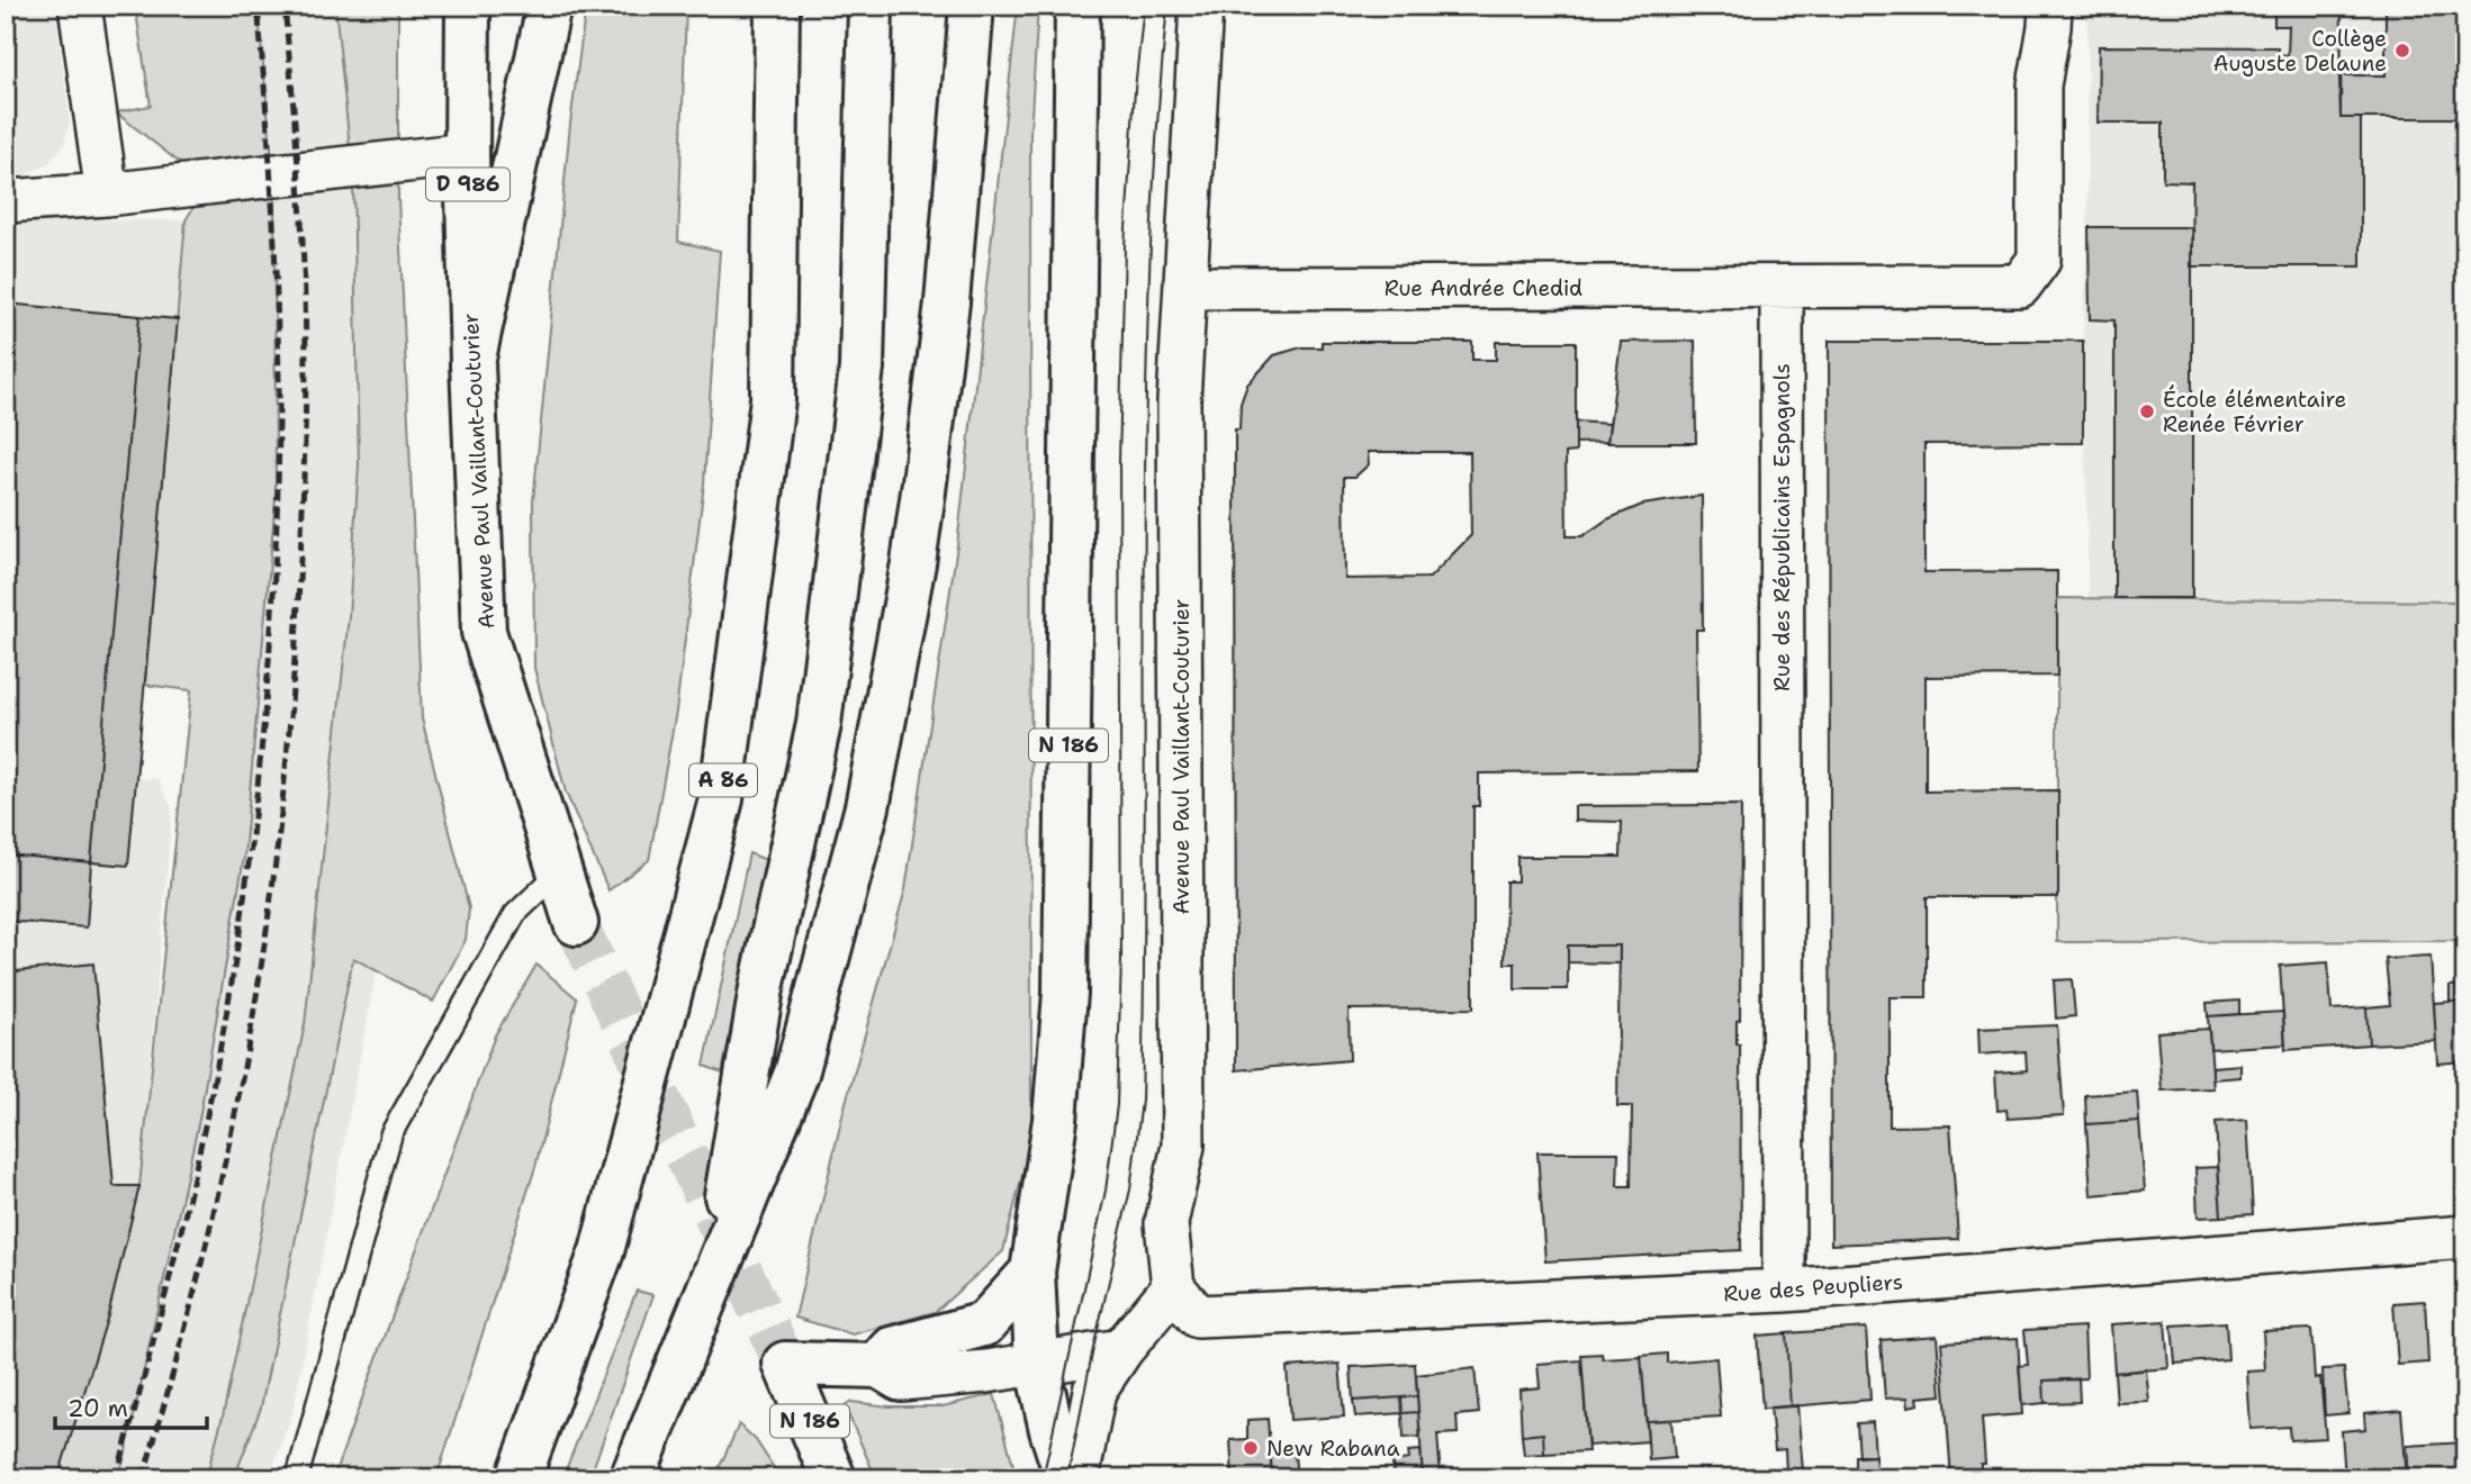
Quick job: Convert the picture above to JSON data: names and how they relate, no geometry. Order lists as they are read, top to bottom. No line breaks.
{"streets":{"main road":["D 986","Avenue Paul Vaillant-Couturier","N 186","A 86"],"street":["Rue Andrée Chedid","Rue des Républicains Espagnols","Rue des Peupliers"]},"crossings":[["Rue Andrée Chedid","Avenue Paul Vaillant-Couturier"],["Rue Andrée Chedid","Rue des Républicains Espagnols"],["Avenue Paul Vaillant-Couturier","Rue des Peupliers"],["Rue des Républicains Espagnols","Rue des Peupliers"]],"places":["Collège Auguste Delaune","École élémentaire Renée Février","New Rabana"],"scale_bar":"20 m"}
